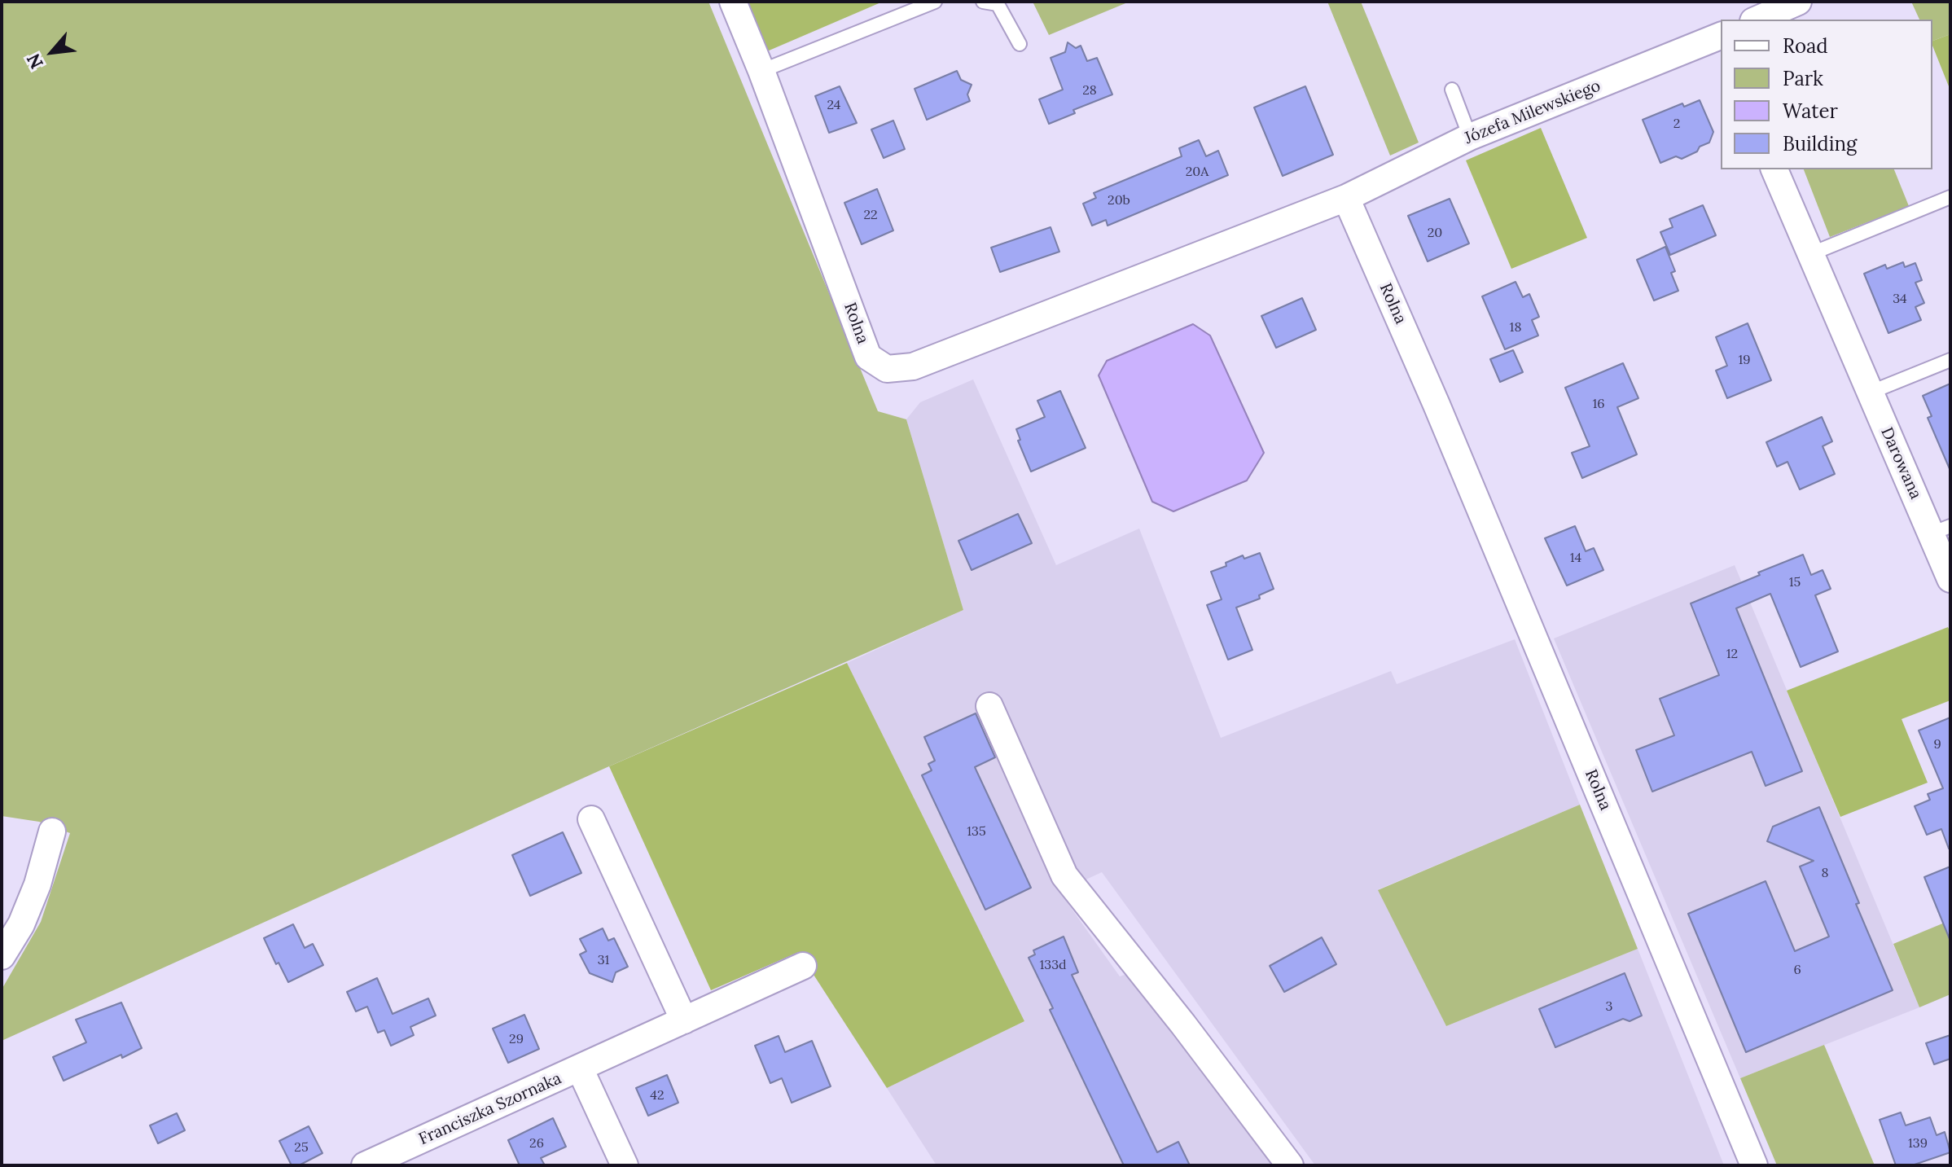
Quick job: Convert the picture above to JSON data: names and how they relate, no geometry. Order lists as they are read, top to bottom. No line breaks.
{"streets":{"street":["Józefa Milewskiego","Rolna","Darowana","Franciszka Szornaka"]},"crossings":[["Józefa Milewskiego","Rolna"]],"house_numbers":["28","24","2","20A","20b","22","20","34","18","19","16","14","15","12","9","135","8","31","133d","6","3","29","42","26","139","25"],"legend":["Road","Park","Water","Building"],"north":"bottom left"}
